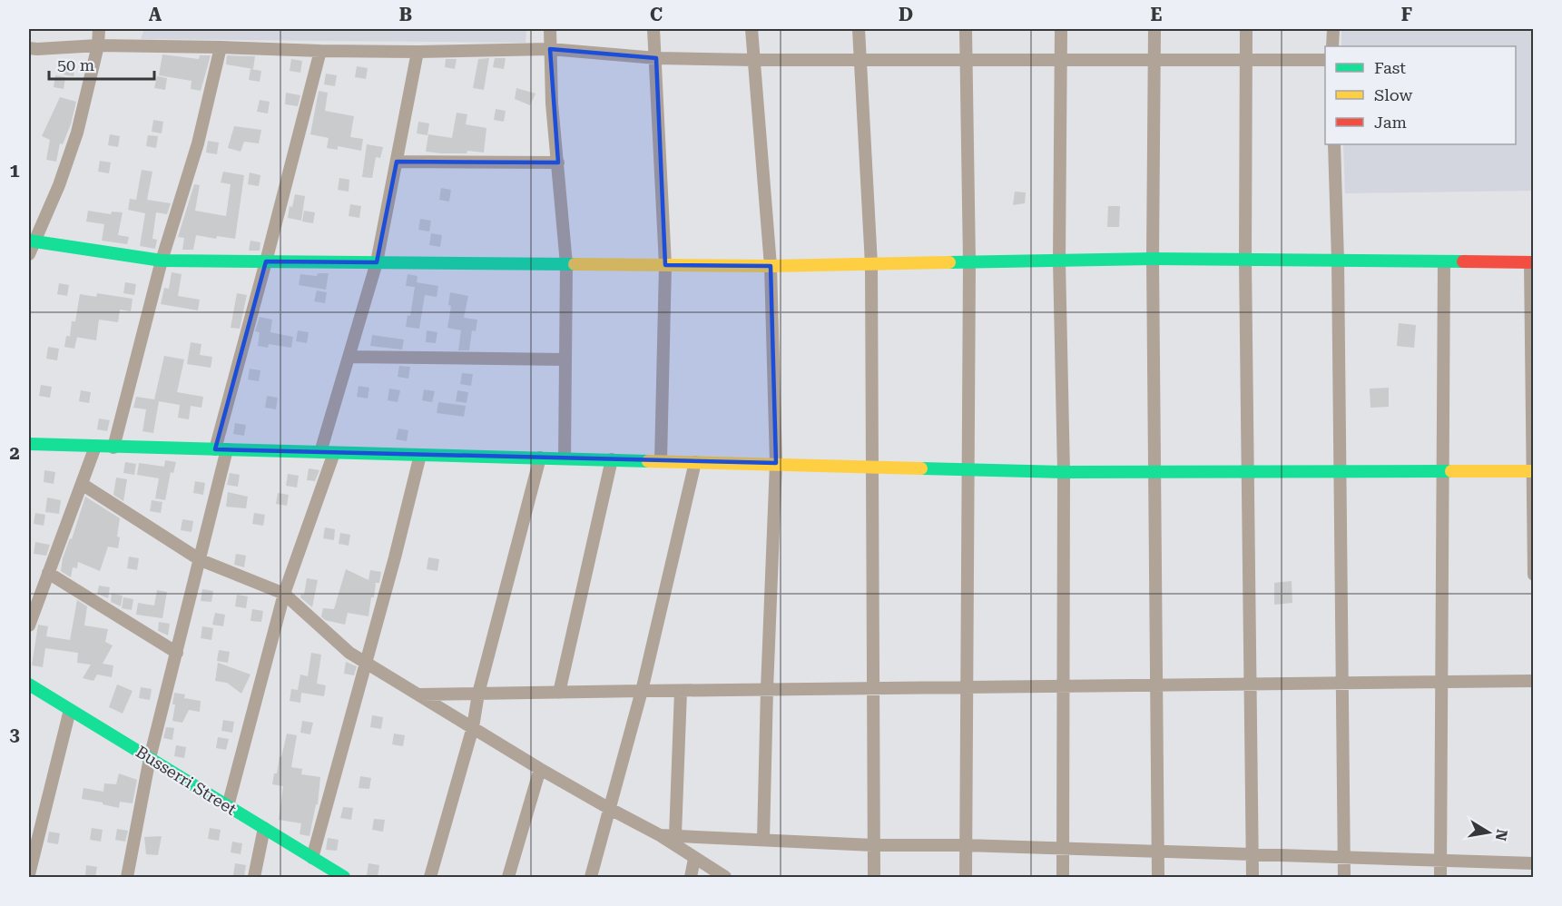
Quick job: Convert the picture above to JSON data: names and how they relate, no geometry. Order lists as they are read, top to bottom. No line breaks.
{"streets":{"street":["Busserri Street"]},"legend":["Fast","Slow","Jam"],"scale_bar":"50 m","north":"right","grid":{"columns":["A","B","C","D","E","F"],"rows":["1","2","3"]}}
